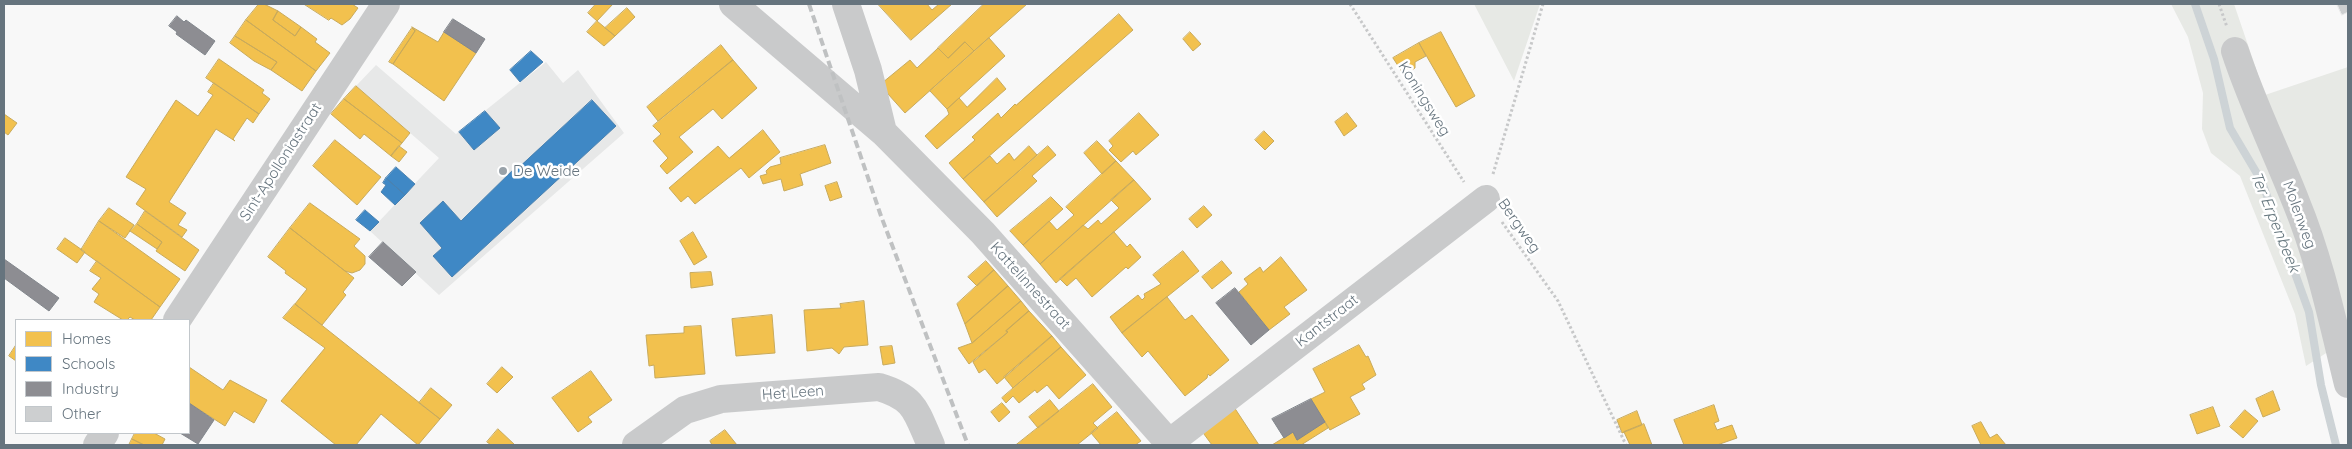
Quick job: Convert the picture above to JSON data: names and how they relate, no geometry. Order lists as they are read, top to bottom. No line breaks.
{"streets":{"street":["Sint-Apolloniastraat","Molenweg","Kattelinnestraat","Kantstraat","Het Leen"],"path":["Koningsweg","Bergweg"]},"crossings":[["Koningsweg","Bergweg"],["Koningsweg","Kantstraat"],["Bergweg","Kantstraat"],["Kattelinnestraat","Kantstraat"]],"water":["Ter Erpenbeek"],"places":["De Weide"],"legend":["Homes","Schools","Industry","Other"]}
